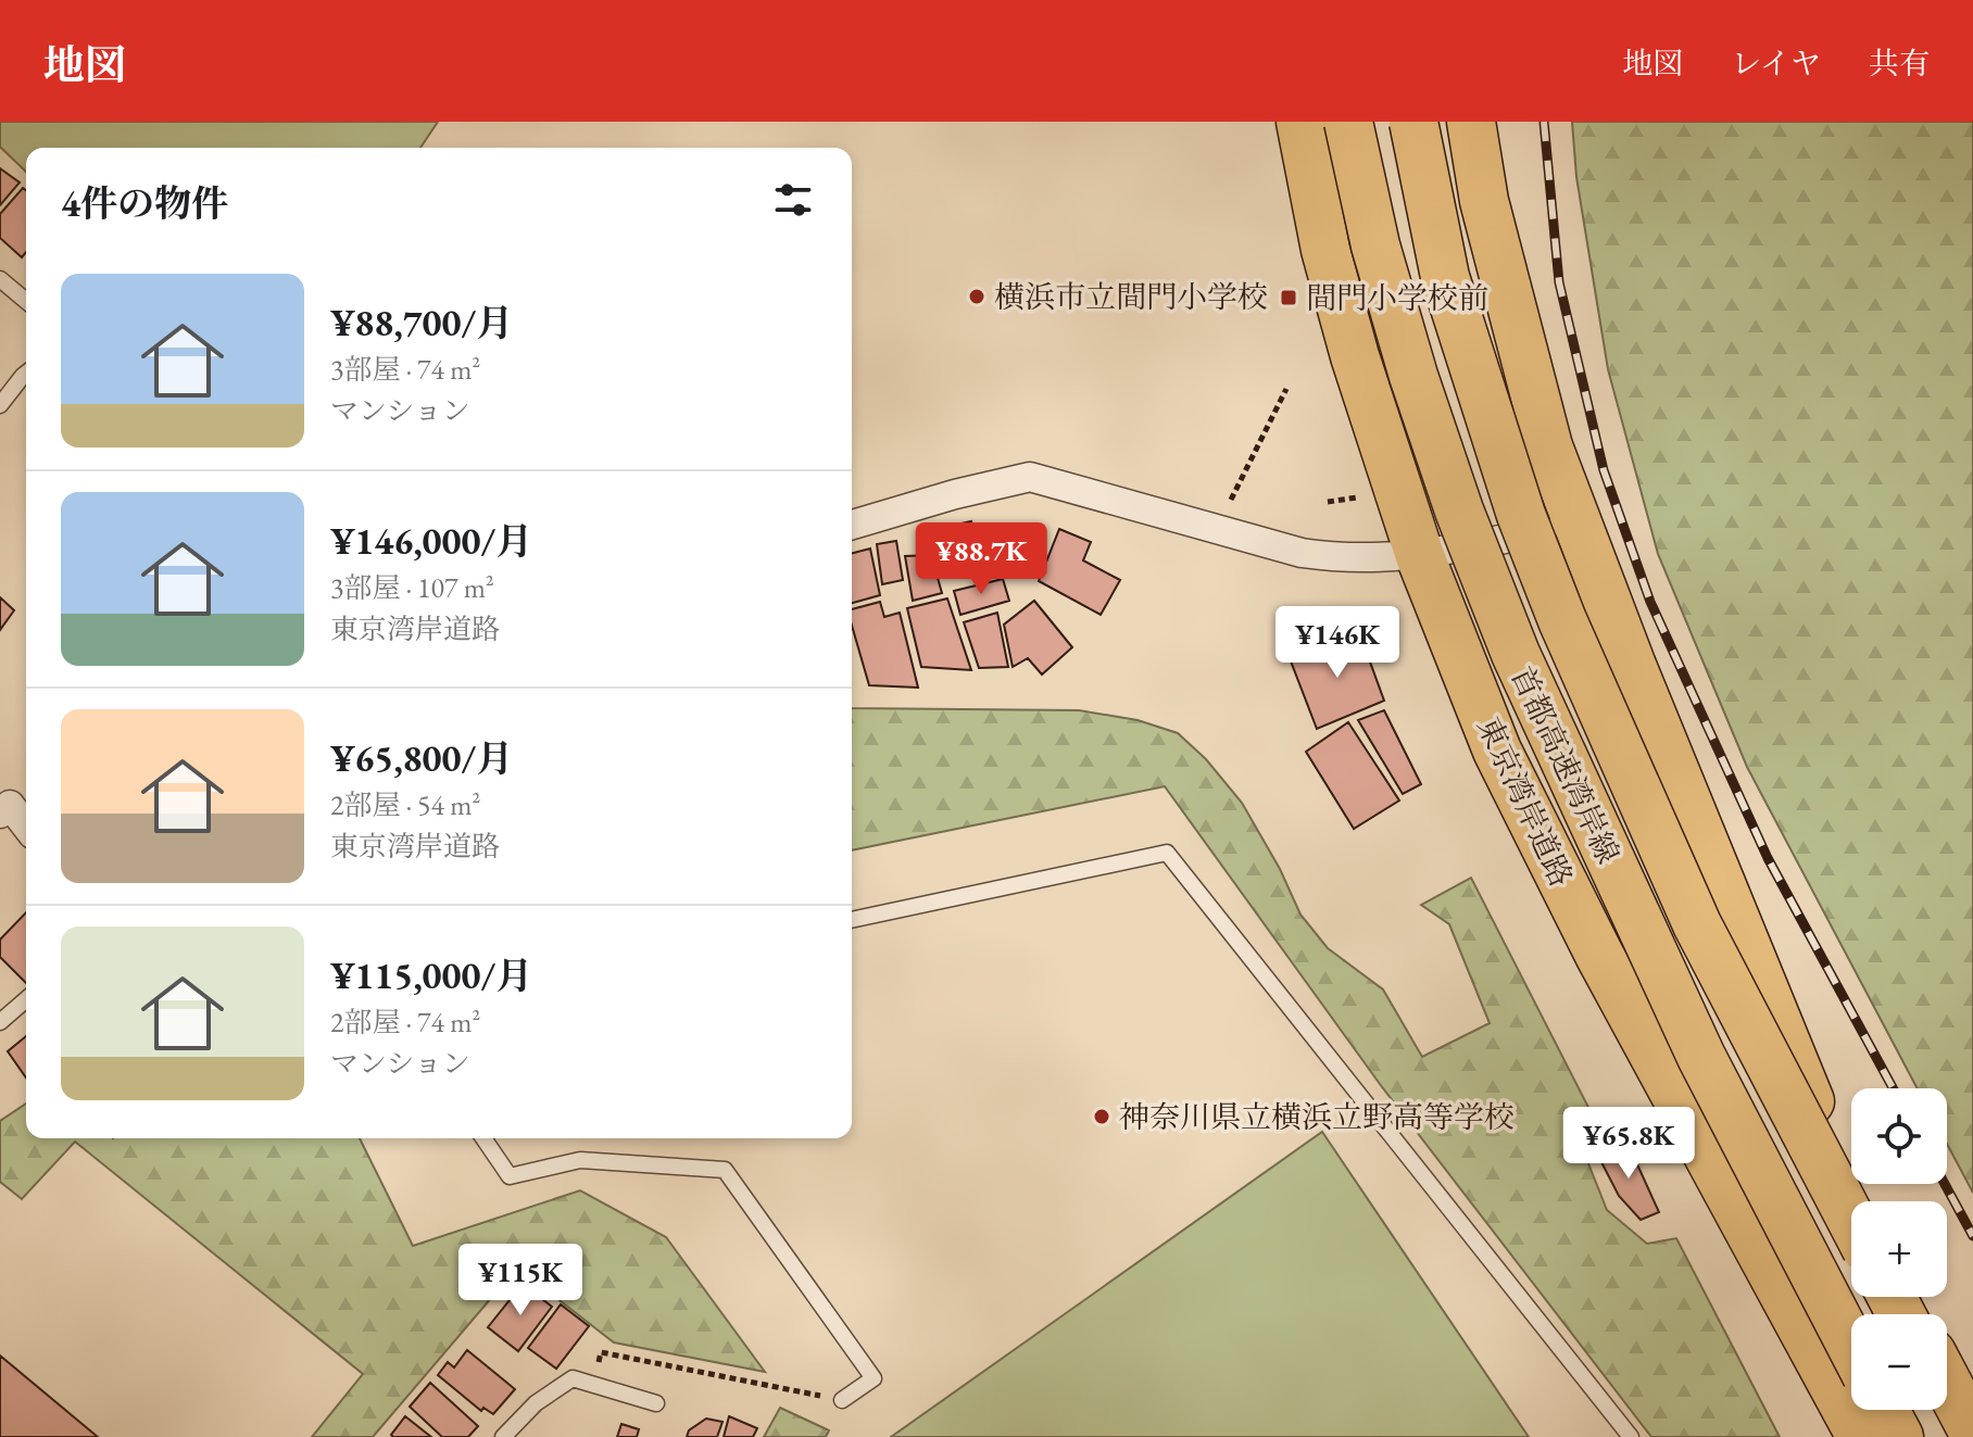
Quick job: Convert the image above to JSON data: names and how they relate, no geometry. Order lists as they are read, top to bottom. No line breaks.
{"streets":{"highway":["首都高速湾岸線","東京湾岸道路"]},"places":{"other":["横浜市立間門小学校","神奈川県立横浜立野高等学校"],"transit":["間門小学校前"]},"page":{"header":"地図","nav":["地図","レイヤ","共有"],"heading":"4件の物件","list":[{"name":"¥88,700/月","note":"3部屋 · 74 m² · マンション"},{"name":"¥146,000/月","note":"3部屋 · 107 m² · 東京湾岸道路"},{"name":"¥65,800/月","note":"2部屋 · 54 m² · 東京湾岸道路"},{"name":"¥115,000/月","note":"2部屋 · 74 m² · マンション"}],"price":["¥88.7K","¥146K","¥65.8K","¥115K"],"map_buttons":["+","−"]}}
